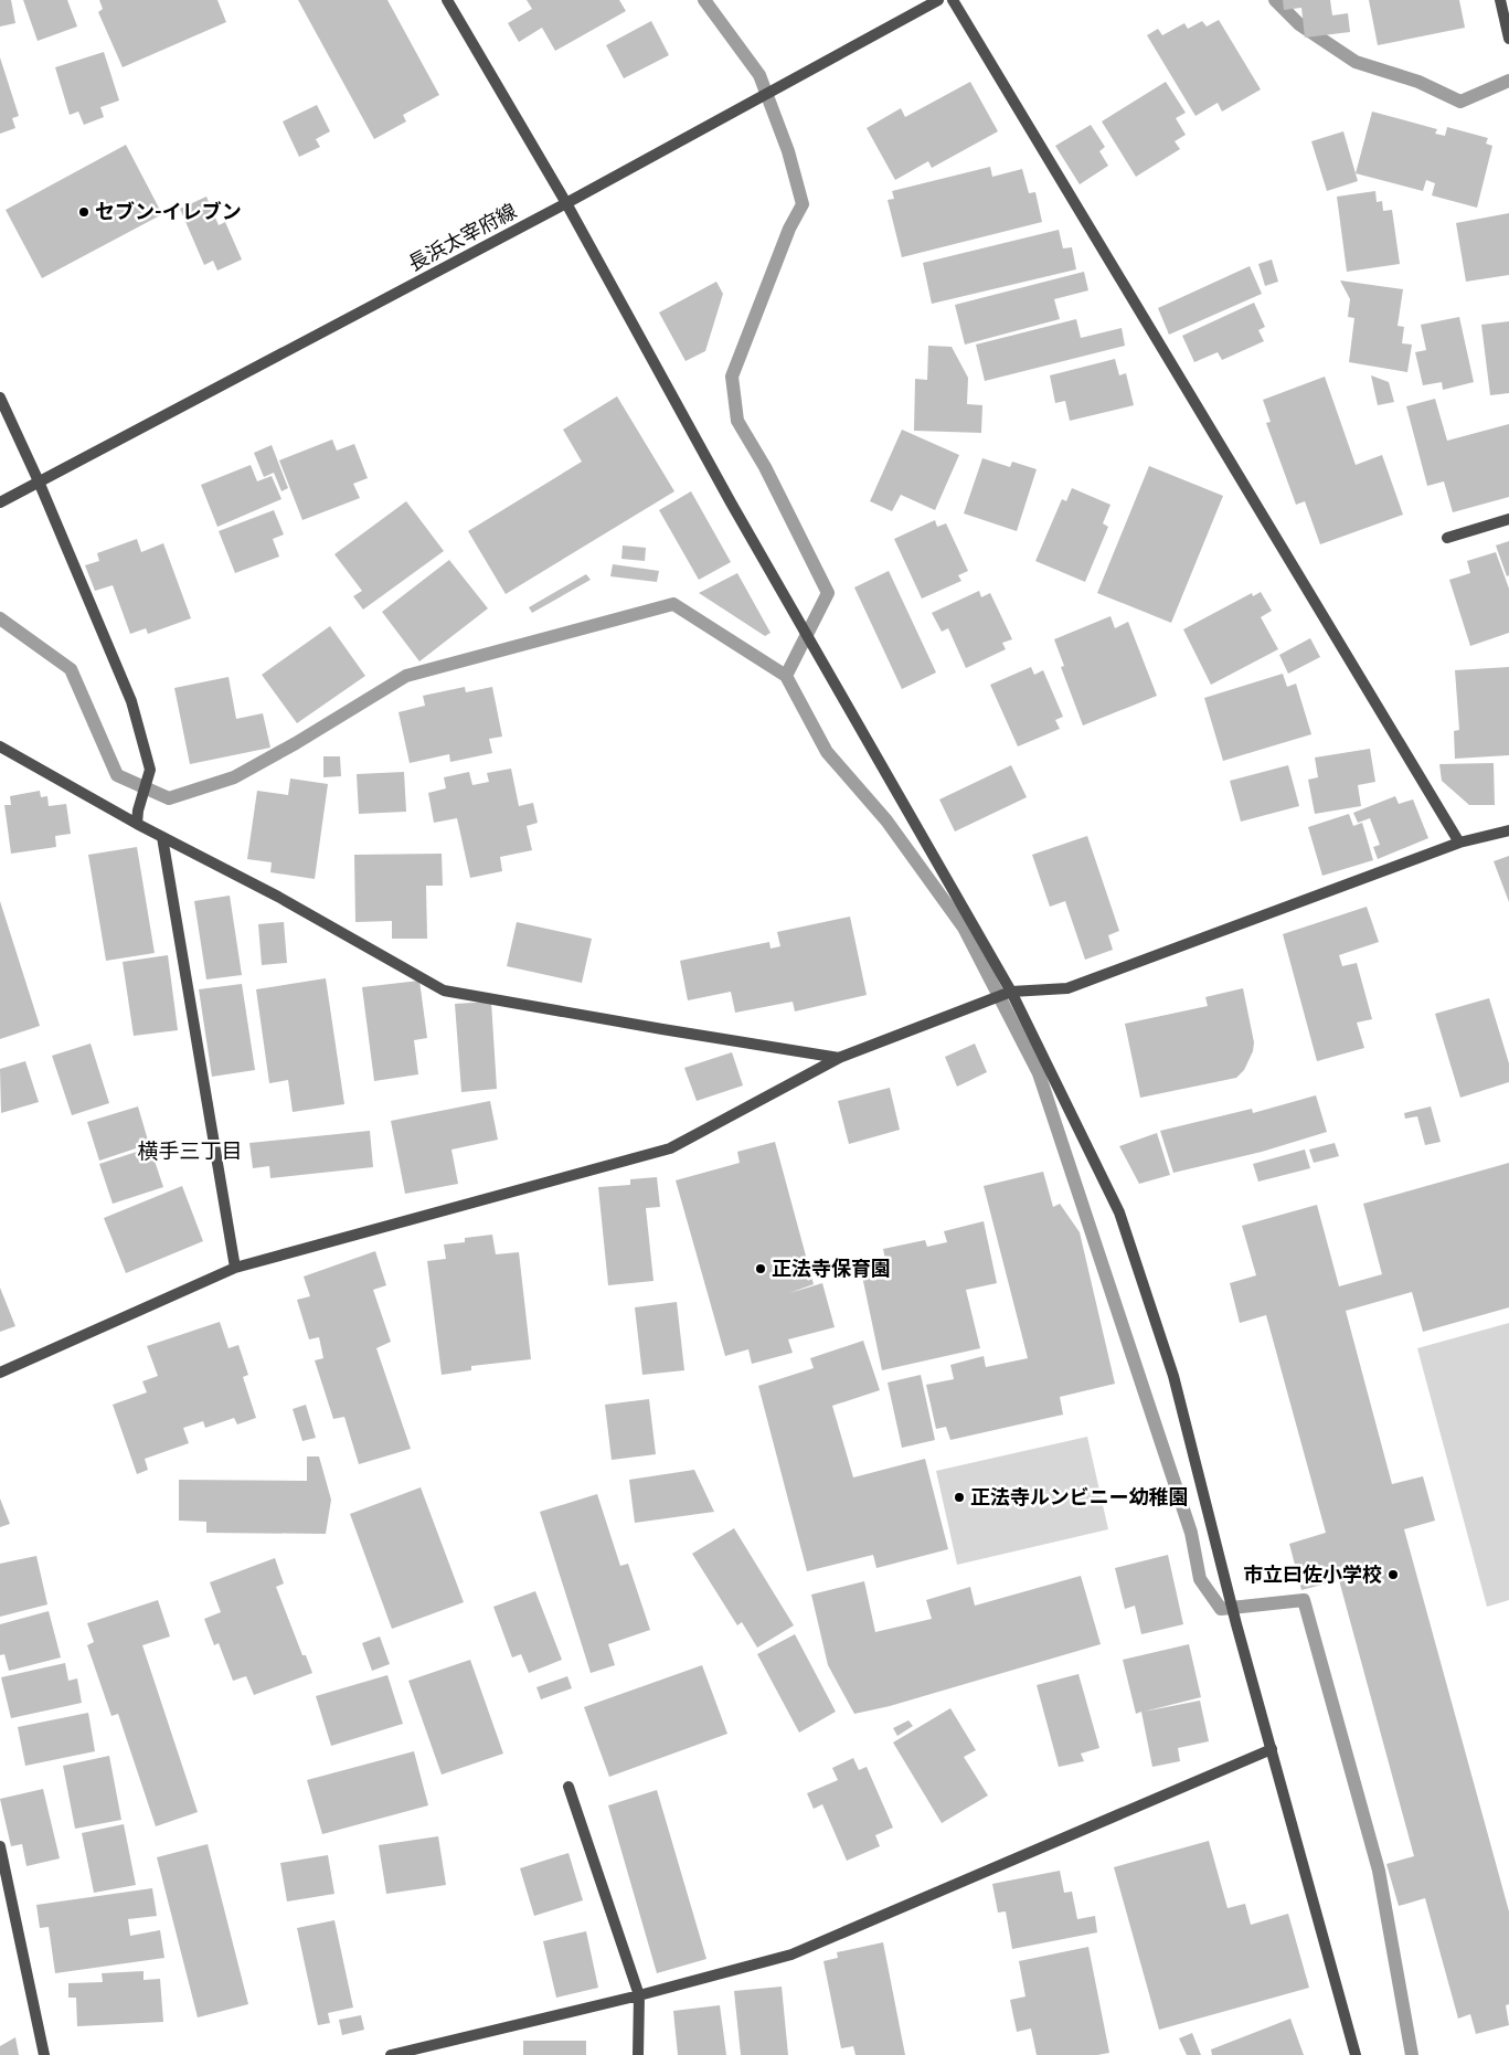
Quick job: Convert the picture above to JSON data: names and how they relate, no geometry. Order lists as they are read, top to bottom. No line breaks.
{"streets":{"street":["長浜太宰府線"]},"districts":["横手三丁目"],"places":["セブン-イレブン","正法寺保育園","正法寺ルンビニー幼稚園","市立曰佐小学校"]}
